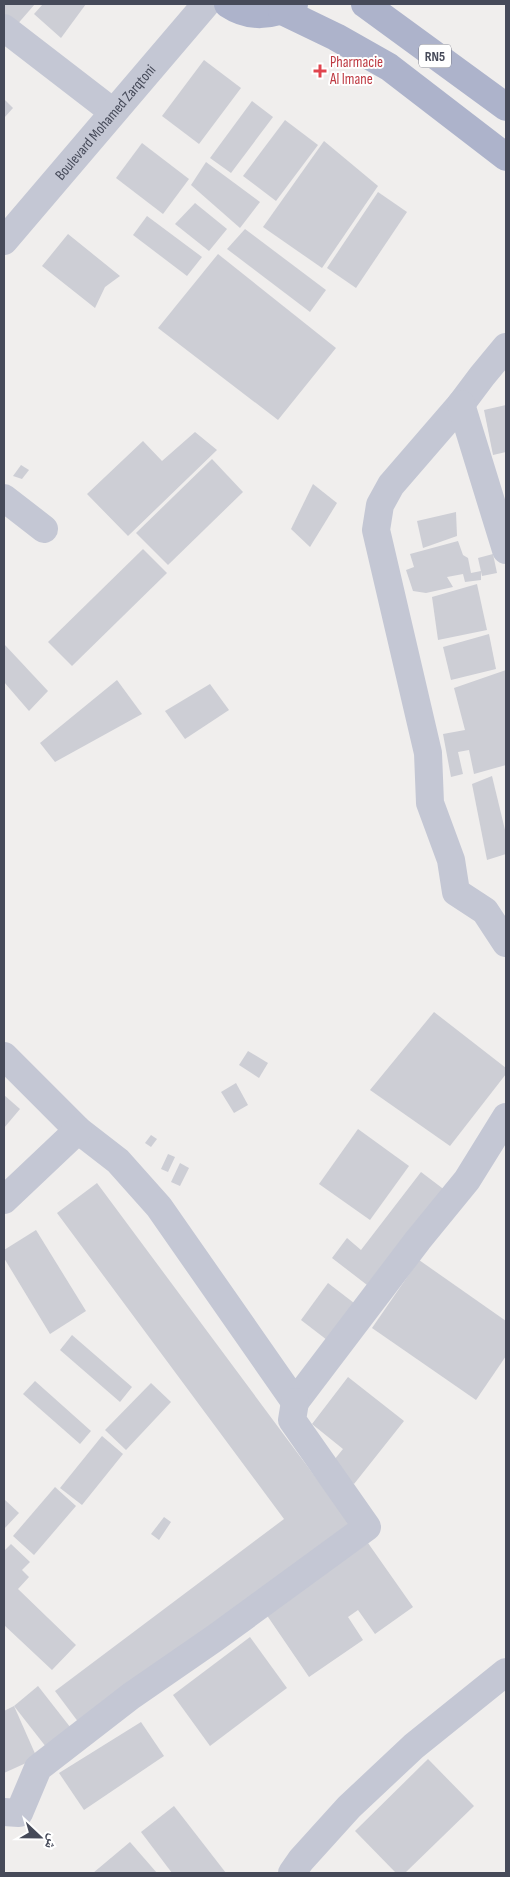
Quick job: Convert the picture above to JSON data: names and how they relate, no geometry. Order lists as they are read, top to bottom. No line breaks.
{"streets":{"main road":["RN5"],"street":["Boulevard Mohamed Zarqtoni"]},"places":{"health":["Pharmacie Al Imane"]},"north":"right"}
